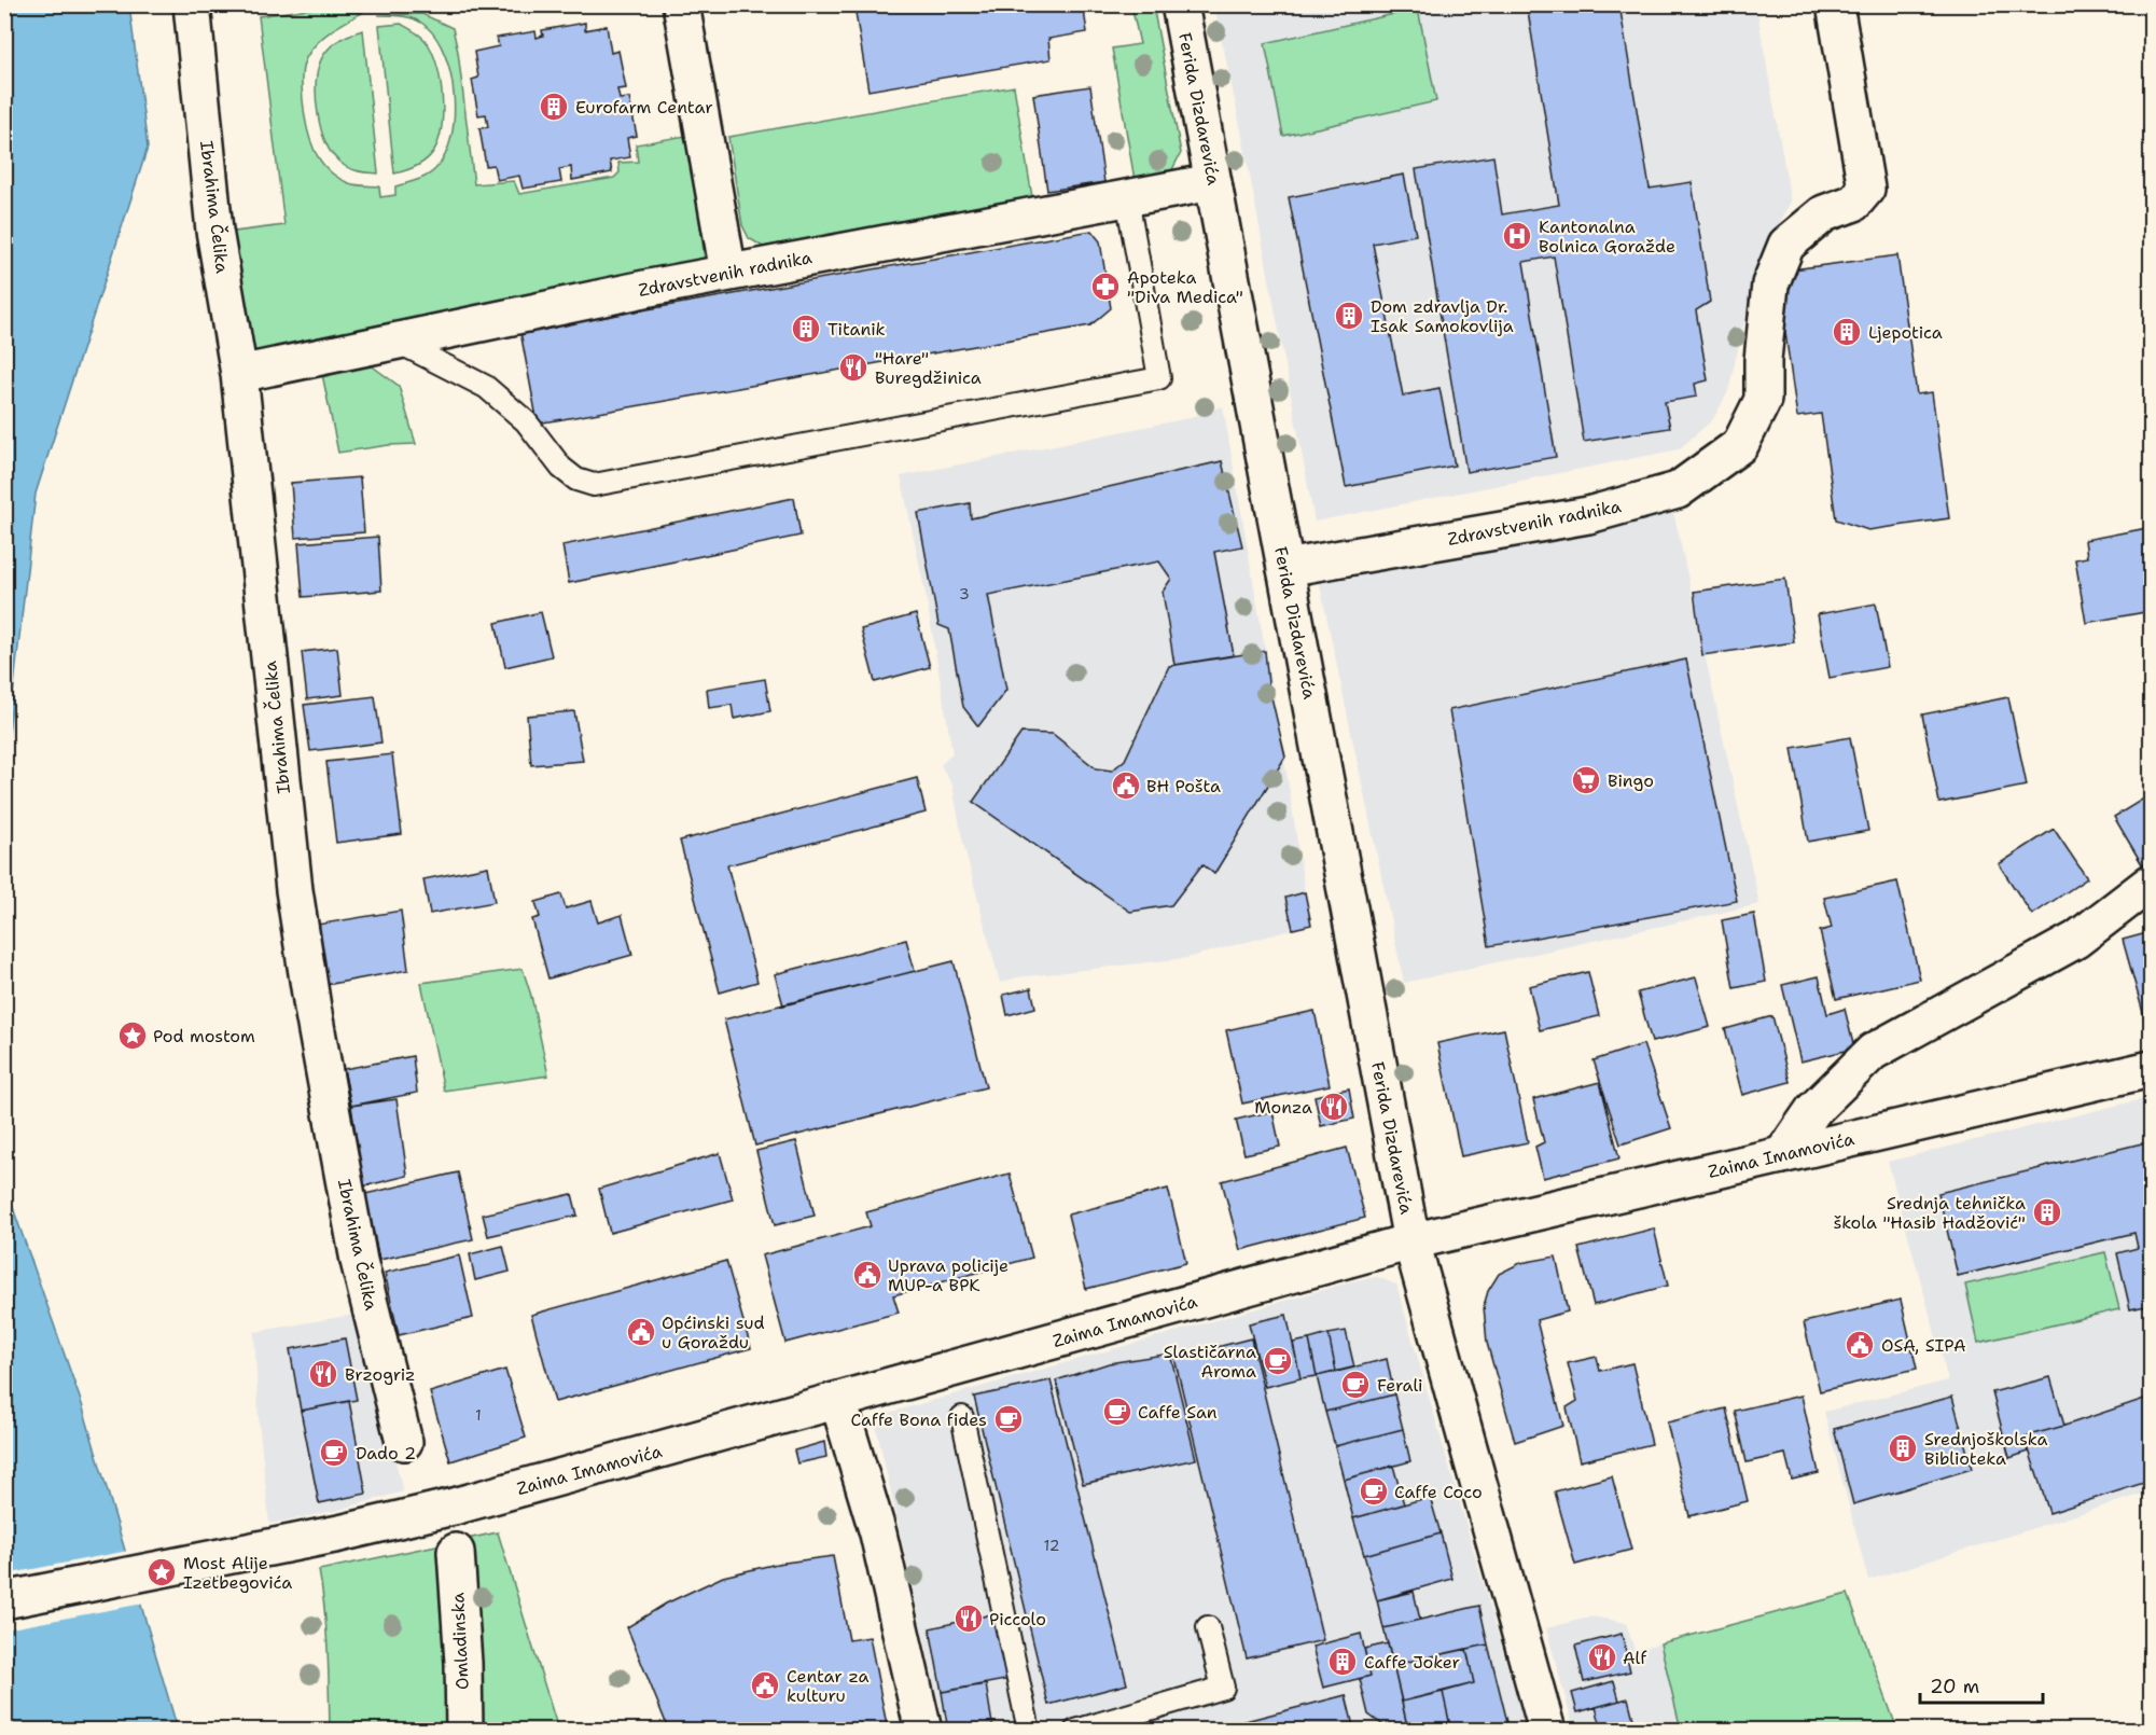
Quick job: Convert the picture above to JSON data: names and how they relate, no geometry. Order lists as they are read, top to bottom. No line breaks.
{"streets":{"street":["Ferida Dizdarevića","Ibrahima Čelika","Zdravstvenih radnika","Zaima Imamovića","Omladinska"]},"crossings":[["Ferida Dizdarevića","Zdravstvenih radnika"],["Ferida Dizdarevića","Zaima Imamovića"],["Ibrahima Čelika","Zdravstvenih radnika"]],"places":{"building":["Eurofarm Centar","Dom zdravlja Dr. Isak Samokovlija","Titanik","Ljepotica","Srednja tehnička škola \"Hasib Hadžović\"","Srednjoškolska Biblioteka","Caffe Joker"],"hospital":["Kantonalna Bolnica Goražde"],"pharmacy":["Apoteka \"Diva Medica\""],"restaurant":["\"Hare\" Buregdžinica","Monza","Brzogriz","Piccolo","Alf"],"supermarket":["Bingo"],"public building":["BH Pošta","Uprava policije MUP-a BPK","Općinski sud u Goraždu","OSA, SIPA","Centar za kulturu"],"place":["Pod mostom","Most Alije Izetbegovića"],"cafe":["Slastičarna Aroma","Ferali","Caffe San","Caffe Bona fides","Dado 2","Caffe Coco"]},"house_numbers":["3","1","12"],"scale_bar":"20 m"}
